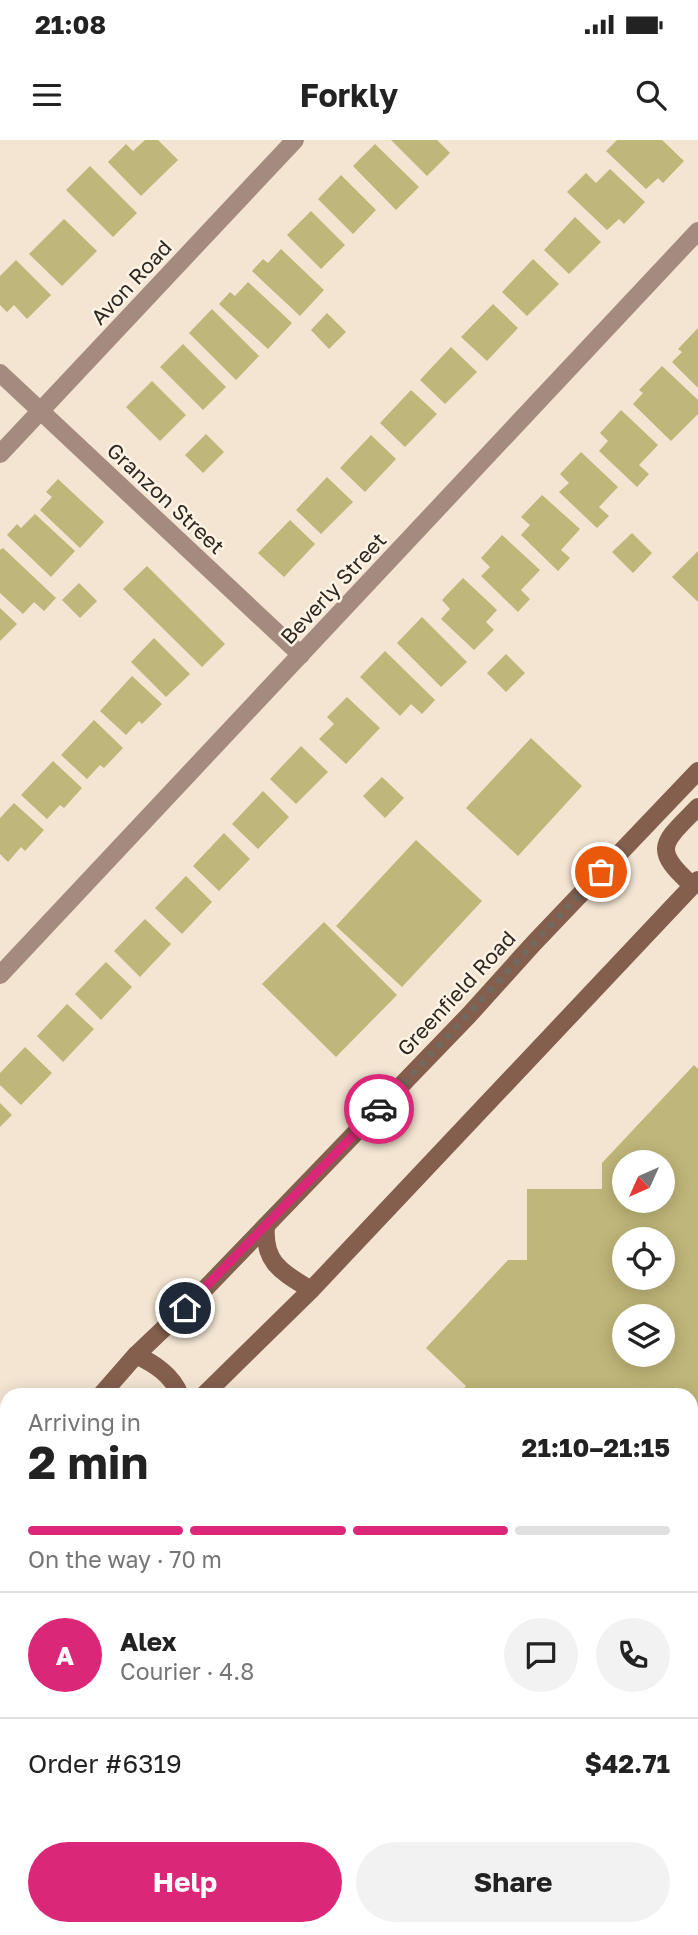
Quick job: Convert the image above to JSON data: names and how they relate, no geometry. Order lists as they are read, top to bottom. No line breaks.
{"streets":{"main road":["Greenfield Road"],"street":["Avon Road","Granzon Street","Beverly Street"]},"crossings":[["Avon Road","Granzon Street"],["Granzon Street","Beverly Street"]],"north":"bottom left","page":{"status":"21:08","header":"Forkly","heading":["2 min","Arriving in","21:10–21:15"],"panel":["Alex","Courier · 4.8","Order #6319","$42.71"],"bar":"On the way · 70 m","round":"A","buttons":["Help","Share"]}}
